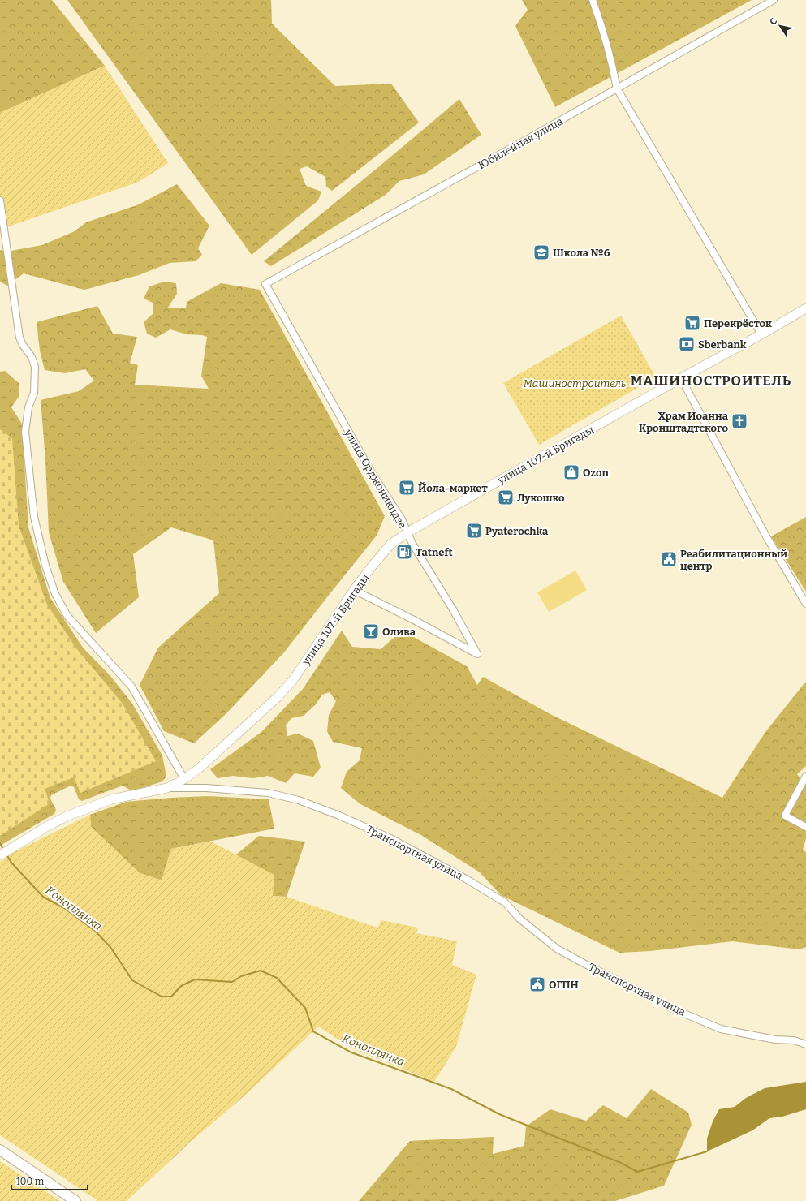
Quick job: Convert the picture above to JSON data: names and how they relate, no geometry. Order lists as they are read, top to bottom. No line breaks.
{"streets":{"main road":["улица 107-й Бригады","Транспортная улица"],"street":["Юбилейная улица","улица Орджоникидзе"]},"crossings":[["Юбилейная улица","улица Орджоникидзе"],["улица 107-й Бригады","улица Орджоникидзе"],["улица 107-й Бригады","Транспортная улица"]],"districts":["МАШИНОСТРОИТЕЛЬ"],"water":["Коноплянка"],"parks":["Машиностроитель"],"places":{"school or university":["Школа №6"],"supermarket":["Перекрёсток","Йола-маркет","Лукошко","Pyaterochka"],"bank":["Sberbank"],"church":["Храм Иоанна Кронштадтского"],"shop":["Ozon"],"fuel station":["Tatneft"],"public building":["Реабилитационный центр","ОГПН"],"bar":["Олива"]},"scale_bar":"100 m","north":"top left"}
